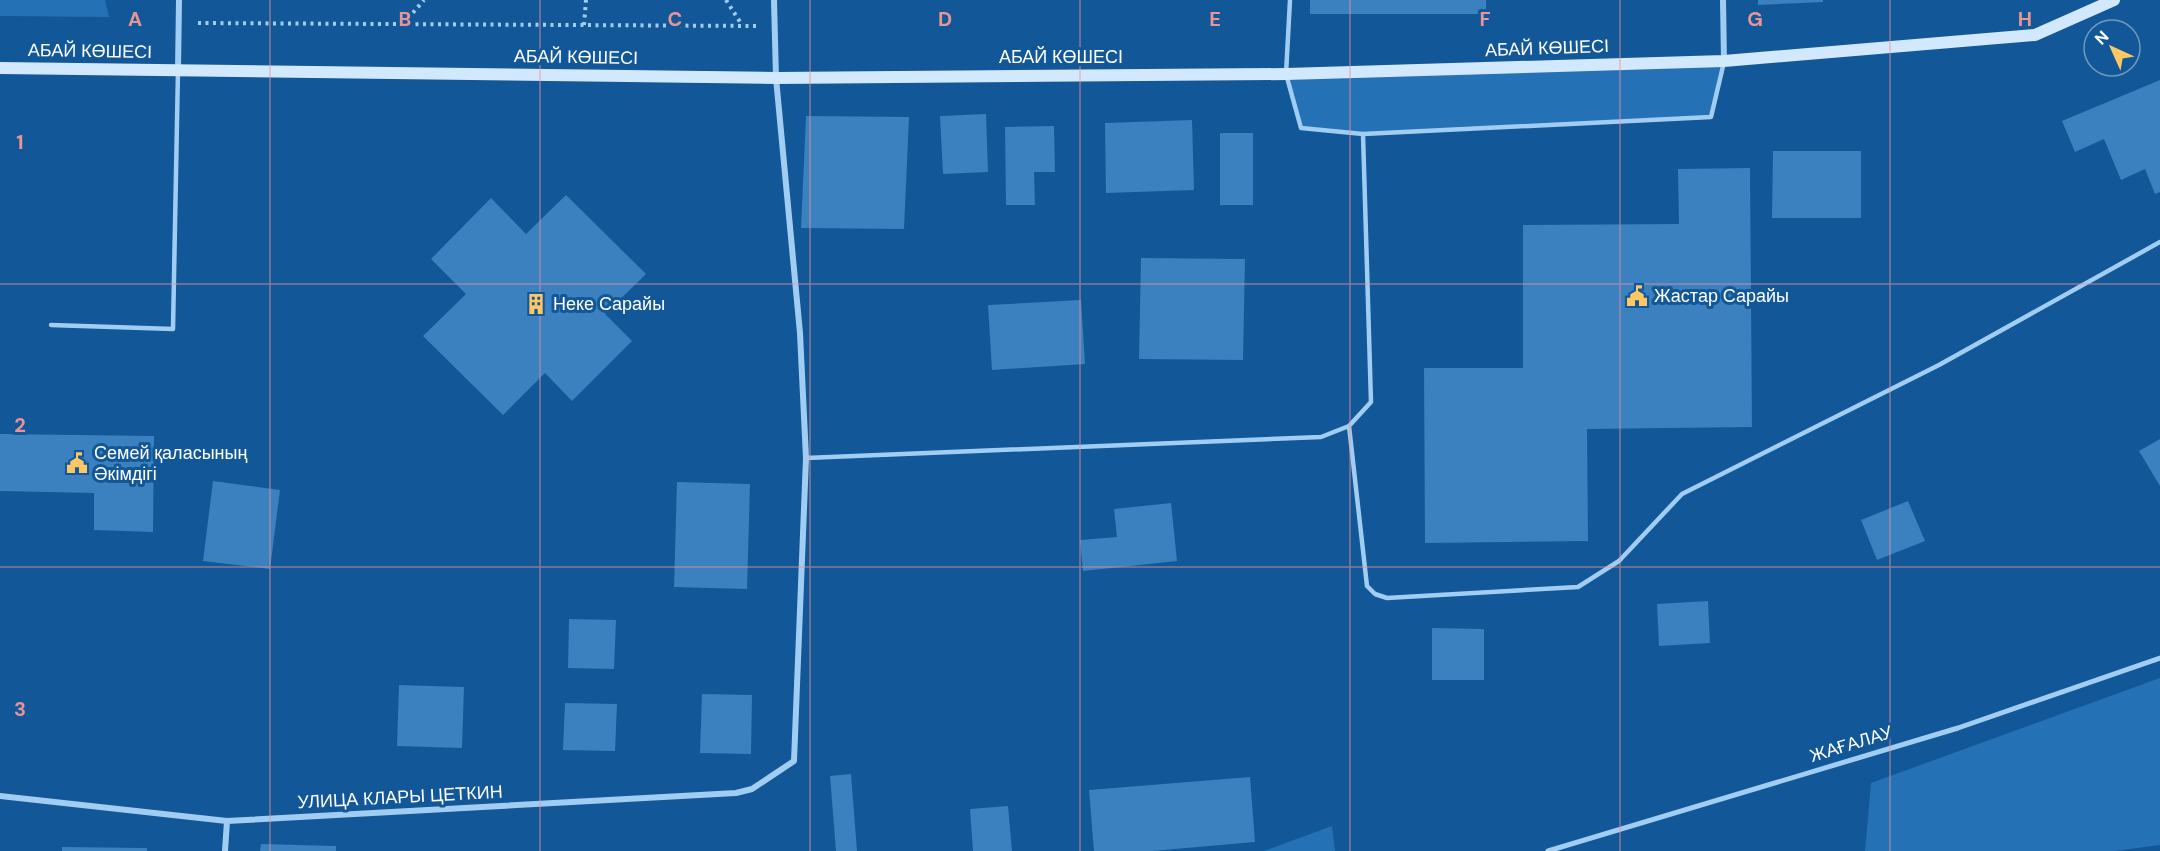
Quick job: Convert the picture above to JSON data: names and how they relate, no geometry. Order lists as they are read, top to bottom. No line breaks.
{"streets":{"main road":["АБАЙ КӨШЕСІ"],"street":["ЖАҒАЛАУ","УЛИЦА КЛАРЫ ЦЕТКИН"]},"places":{"public building":["Жастар Сарайы","Семей қаласының Әкімдігі"],"building":["Неке Сарайы"]},"north":"top left","grid":{"columns":["A","B","C","D","E","F","G","H"],"rows":["1","2","3"]}}
